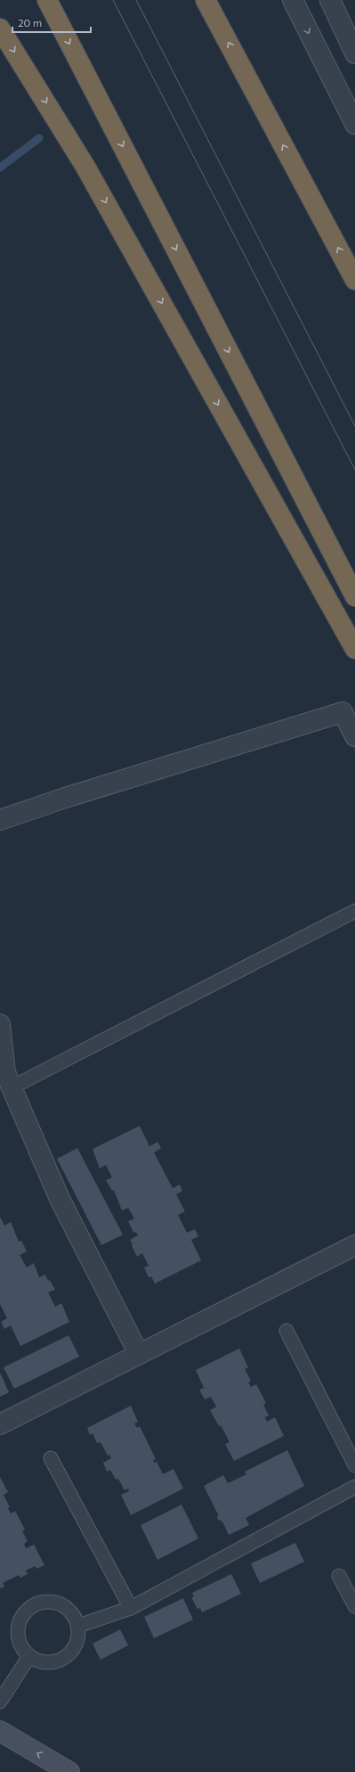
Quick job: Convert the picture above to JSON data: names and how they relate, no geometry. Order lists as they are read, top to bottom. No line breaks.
{"scale_bar":"20 m"}
